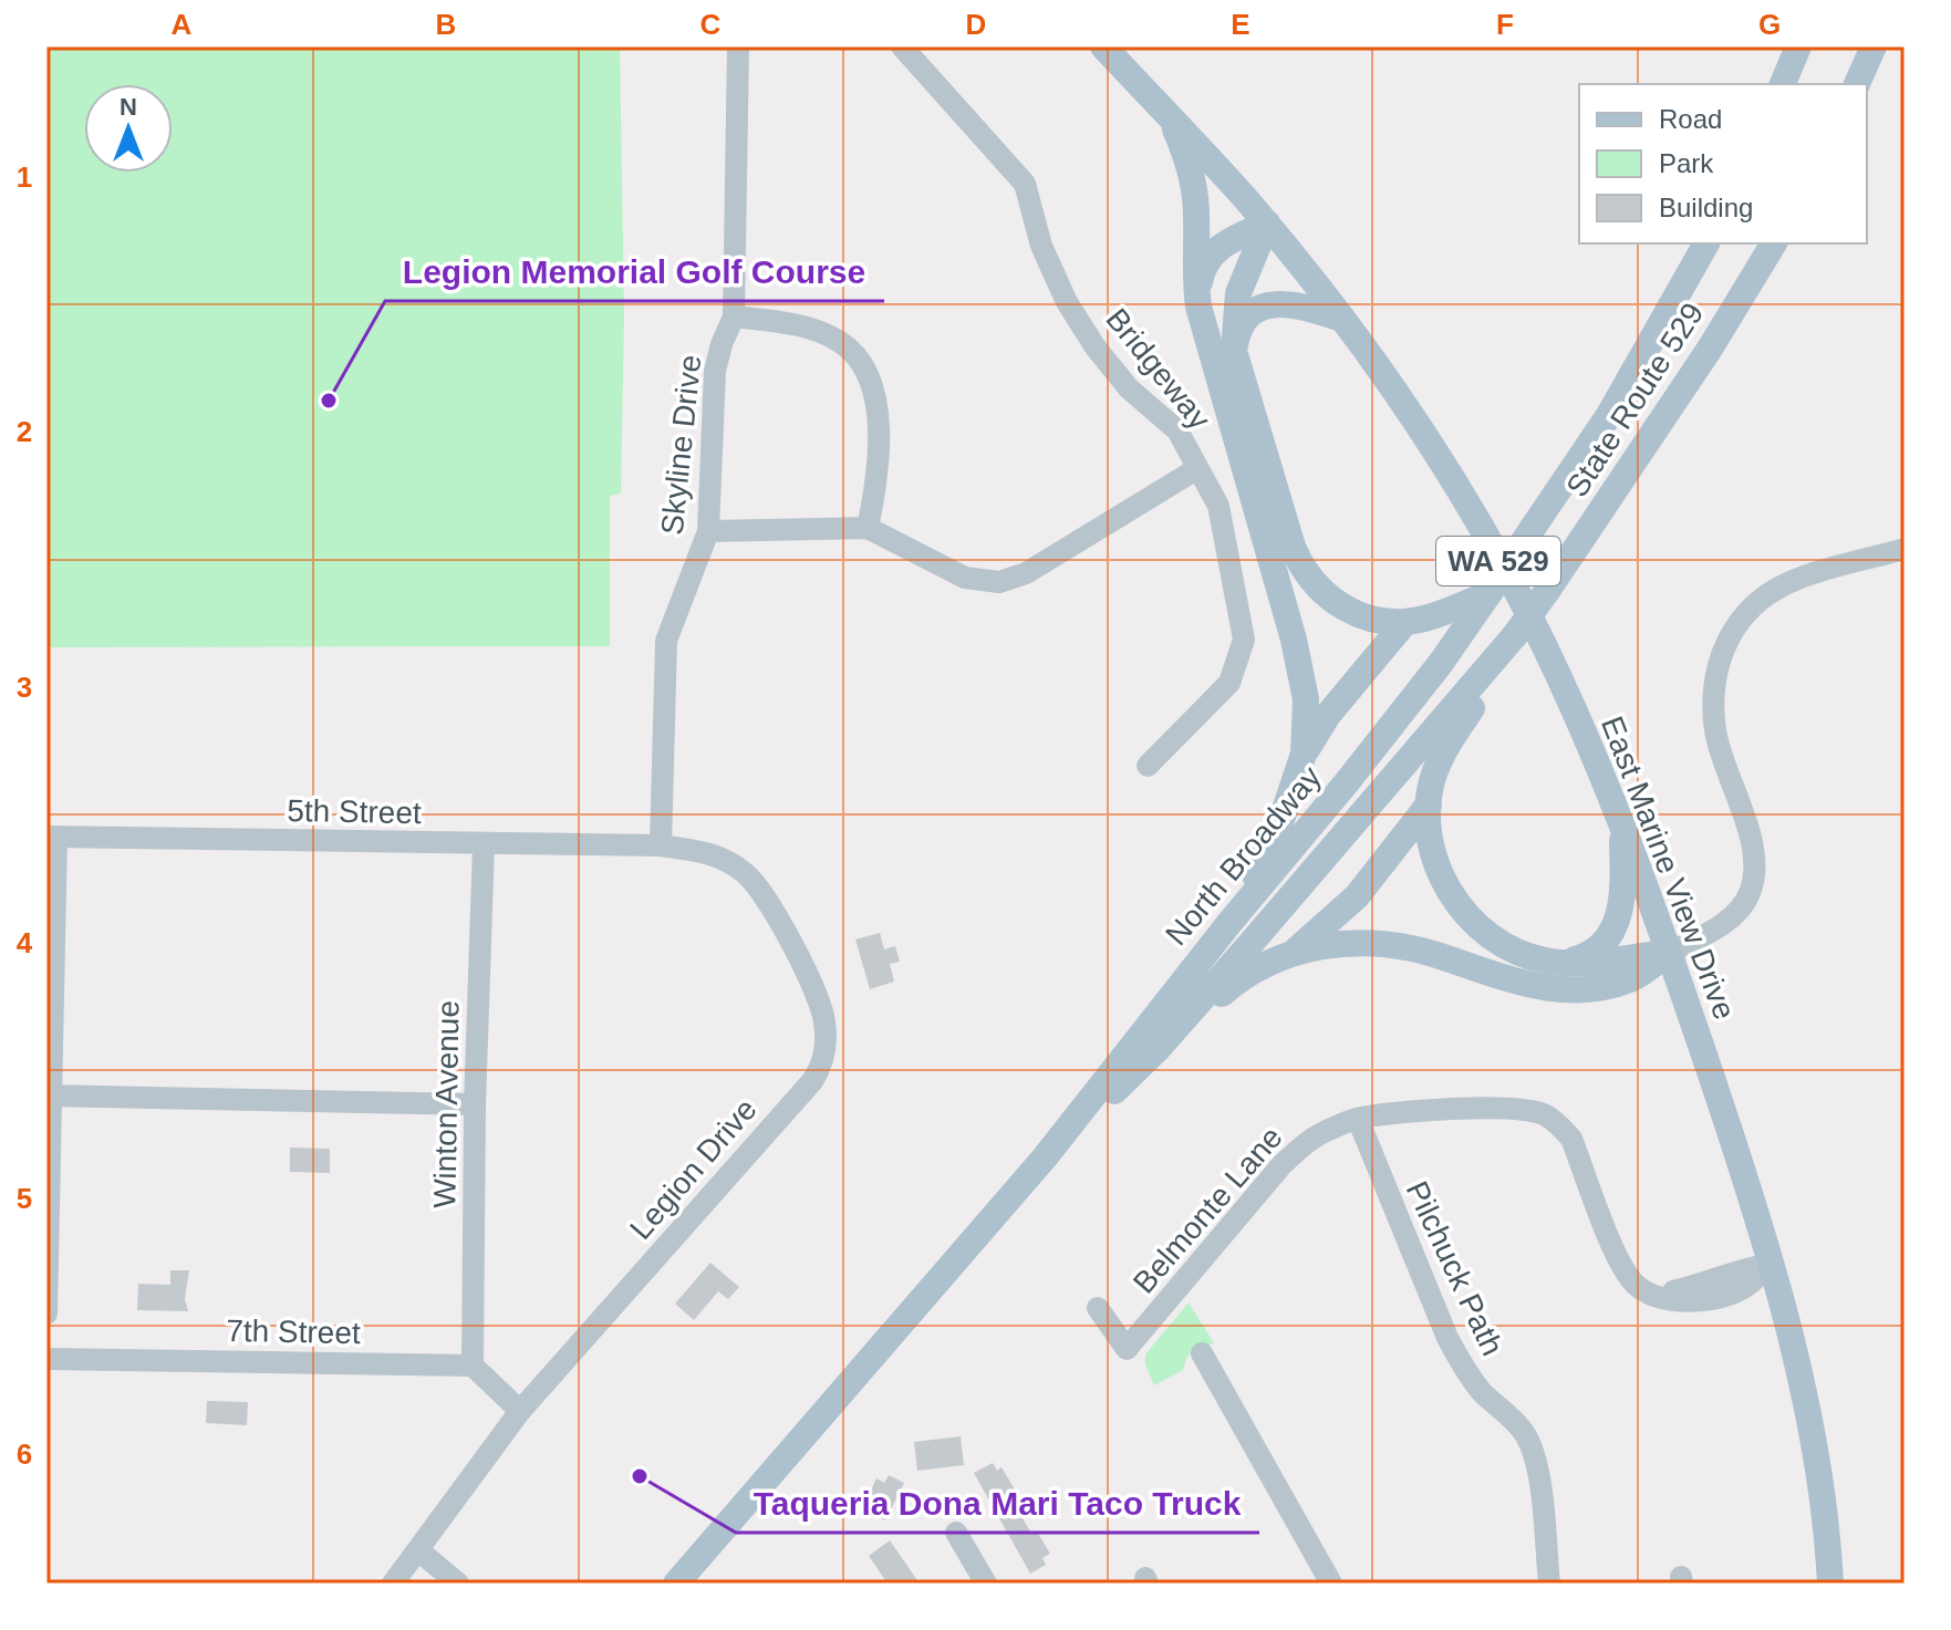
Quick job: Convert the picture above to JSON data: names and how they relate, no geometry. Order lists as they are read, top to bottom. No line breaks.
{"streets":{"main road":["State Route 529","WA 529","North Broadway","East Marine View Drive"],"street":["Bridgeway","Skyline Drive","5th Street","Winton Avenue","Legion Drive","Belmonte Lane","Pilchuck Path","7th Street"]},"crossings":[["State Route 529","WA 529"],["State Route 529","North Broadway"],["Skyline Drive","5th Street"],["Skyline Drive","Legion Drive"],["WA 529","North Broadway"],["WA 529","East Marine View Drive"],["5th Street","Winton Avenue"],["5th Street","Legion Drive"],["East Marine View Drive","Belmonte Lane"],["Winton Avenue","7th Street"],["Belmonte Lane","Pilchuck Path"]],"places":["Legion Memorial Golf Course","Taqueria Dona Mari Taco Truck"],"legend":["Road","Park","Building"],"north":"top","grid":{"columns":["A","B","C","D","E","F","G"],"rows":["1","2","3","4","5","6"]}}
